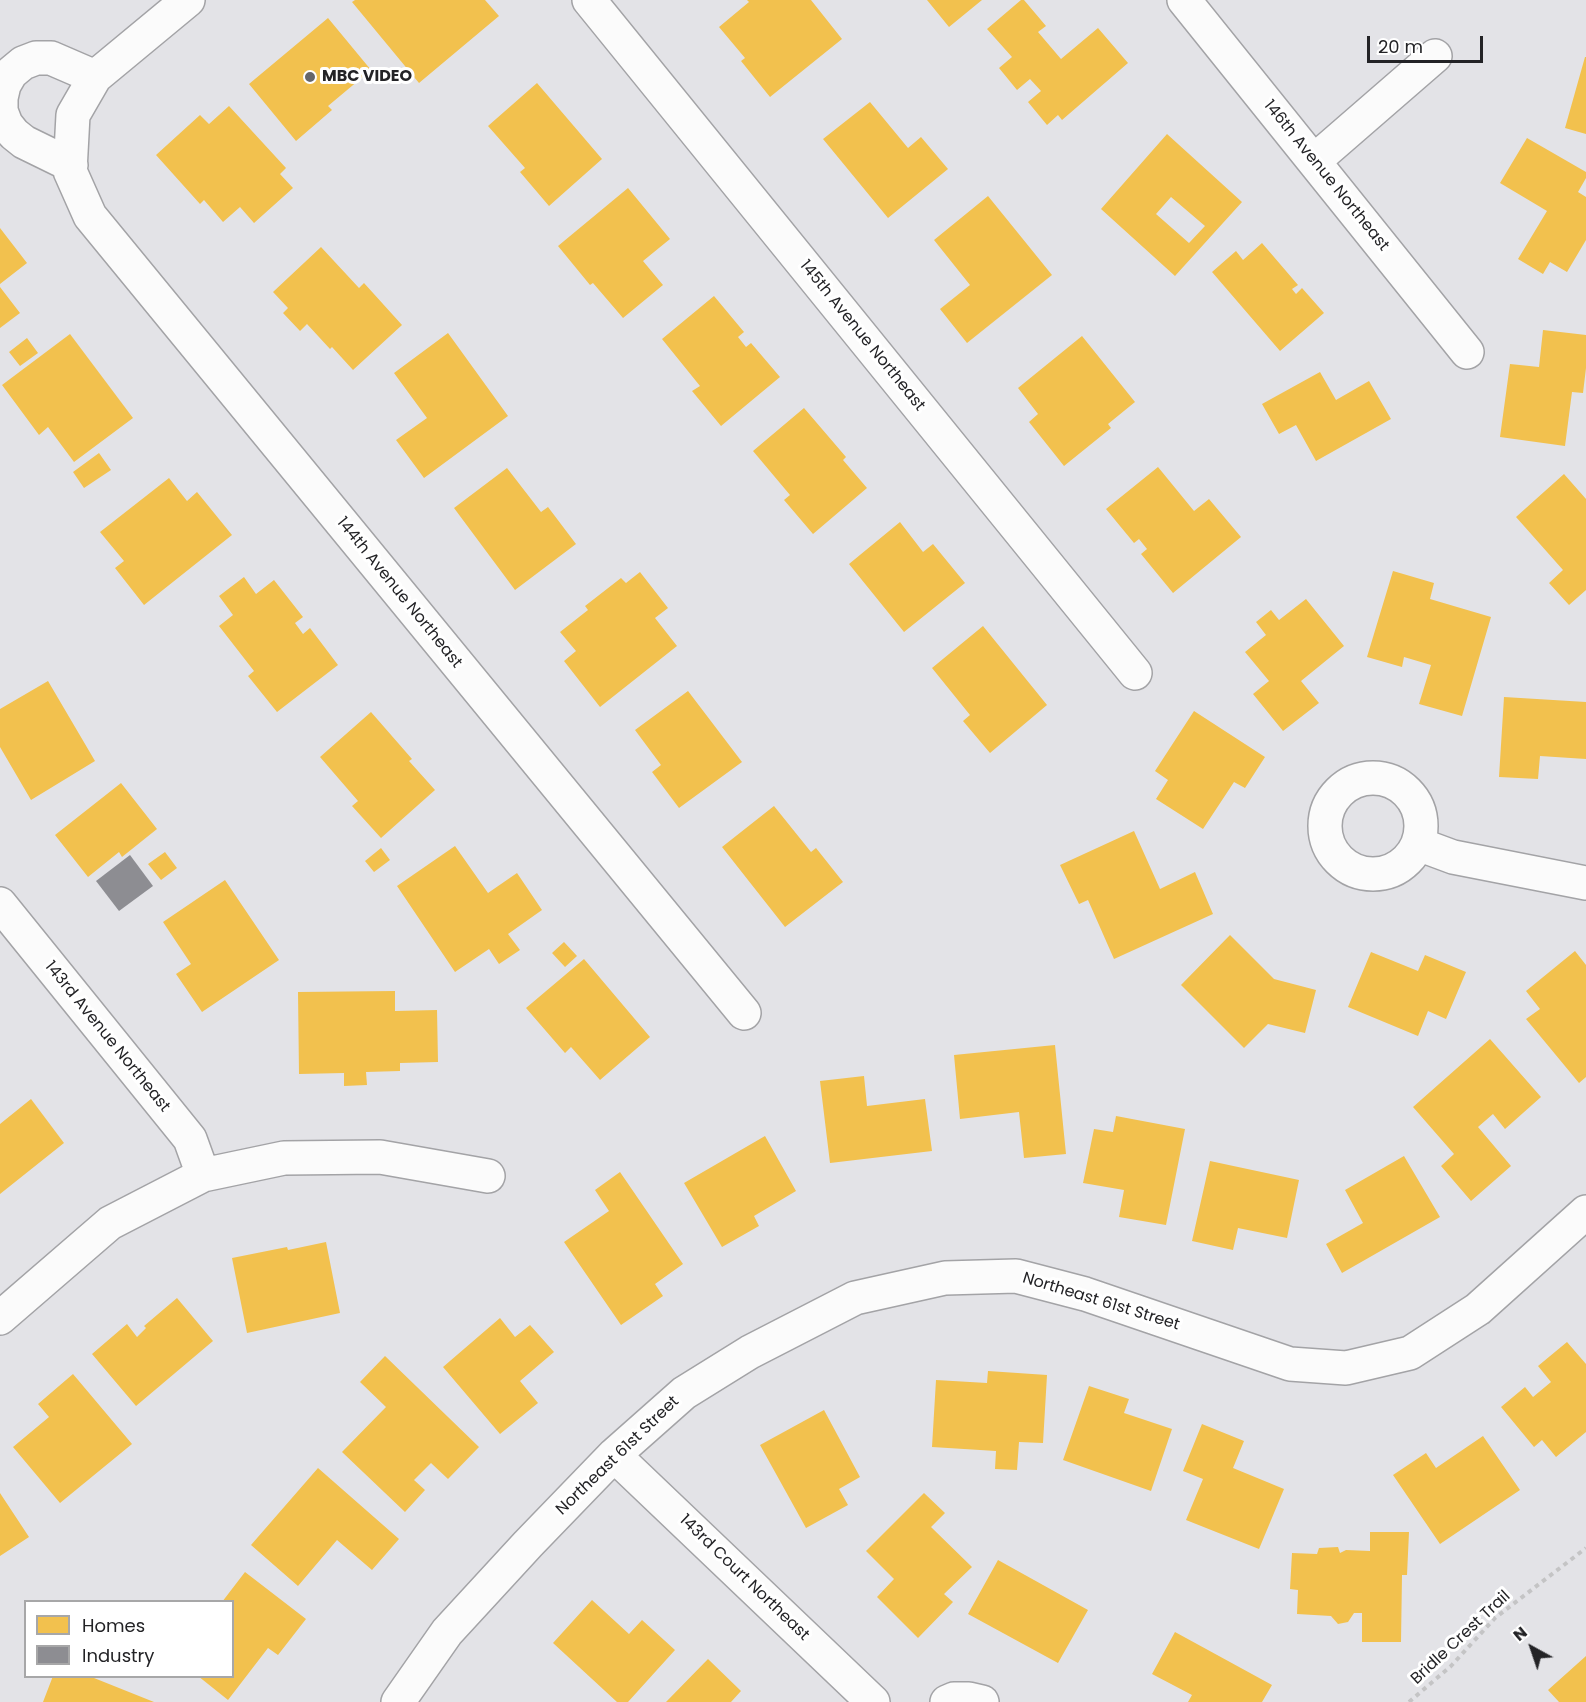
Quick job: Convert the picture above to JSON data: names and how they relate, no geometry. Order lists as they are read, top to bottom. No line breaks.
{"streets":{"street":["146th Avenue Northeast","145th Avenue Northeast","144th Avenue Northeast","143rd Avenue Northeast","Northeast 61st Street","143rd Court Northeast"],"path":["Bridle Crest Trail"]},"crossings":[["Northeast 61st Street","143rd Court Northeast"]],"places":["MBC VIDEO"],"legend":["Homes","Industry"],"scale_bar":"20 m","north":"top left"}
